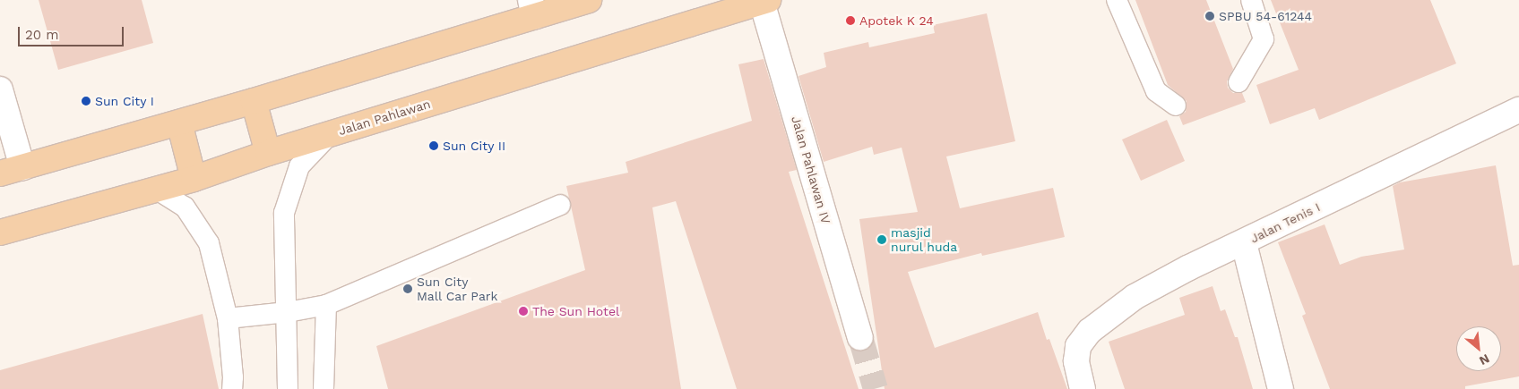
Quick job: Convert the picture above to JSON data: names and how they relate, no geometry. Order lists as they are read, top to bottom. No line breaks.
{"streets":{"main road":["Jalan Pahlawan"],"street":["Jalan Pahlawan IV","Jalan Tenis I"]},"crossings":[["Jalan Pahlawan","Jalan Pahlawan IV"]],"places":["SPBU 54-61244","Apotek K 24","Sun City I","Sun City II","masjid nurul huda","Sun City Mall Car Park","The Sun Hotel"],"scale_bar":"20 m","north":"bottom right"}
